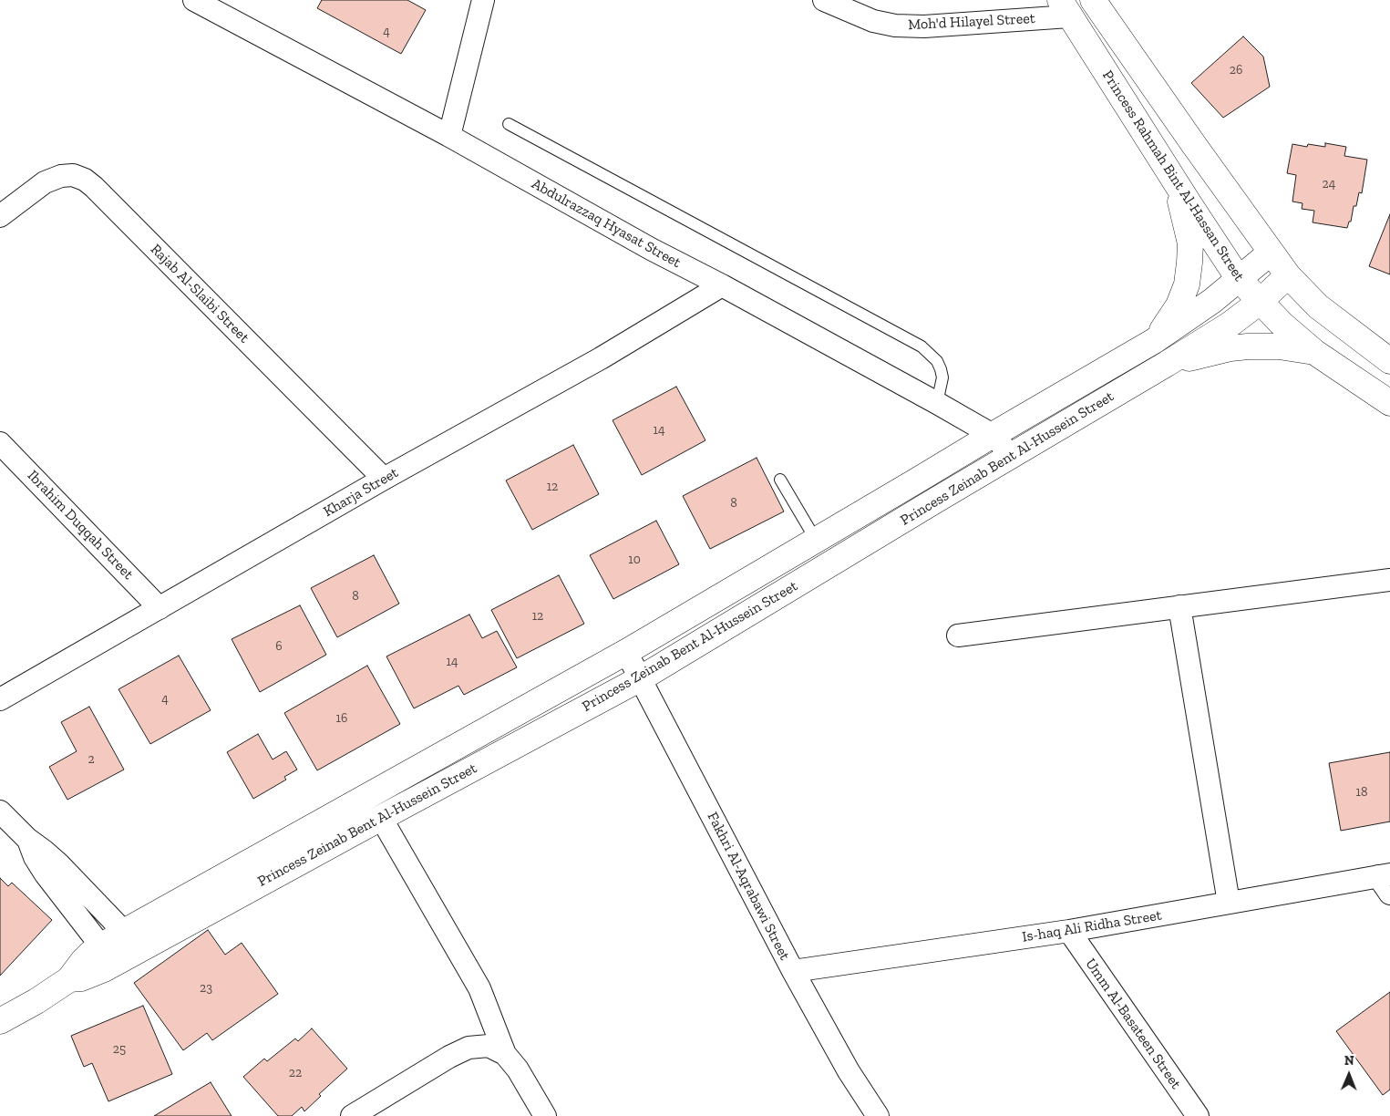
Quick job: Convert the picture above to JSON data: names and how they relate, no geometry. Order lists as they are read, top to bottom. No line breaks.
{"streets":{"street":["Moh'd Hilayel Street","Princess Rahmah Bint Al-Hassan Street","Abdulrazzaq Hyasat Street","Rajab Al-Slaibi Street","Princess Zeinab Bent Al-Hussein Street","Kharja Street","Ibrahim Duqqah Street","Fakhri Al-Aqrabawi Street","Is-haq Ali Ridha Street","Umm Al-Basateen Street"]},"crossings":[["Moh'd Hilayel Street","Princess Rahmah Bint Al-Hassan Street"],["Princess Rahmah Bint Al-Hassan Street","Princess Zeinab Bent Al-Hussein Street"],["Abdulrazzaq Hyasat Street","Princess Zeinab Bent Al-Hussein Street"],["Abdulrazzaq Hyasat Street","Kharja Street"],["Rajab Al-Slaibi Street","Kharja Street"],["Princess Zeinab Bent Al-Hussein Street","Fakhri Al-Aqrabawi Street"],["Kharja Street","Ibrahim Duqqah Street"],["Fakhri Al-Aqrabawi Street","Is-haq Ali Ridha Street"],["Is-haq Ali Ridha Street","Umm Al-Basateen Street"]],"house_numbers":["4","26","24","14","12","8","10","8","12","6","14","4","16","2","18","23","25","22"],"north":"top"}
